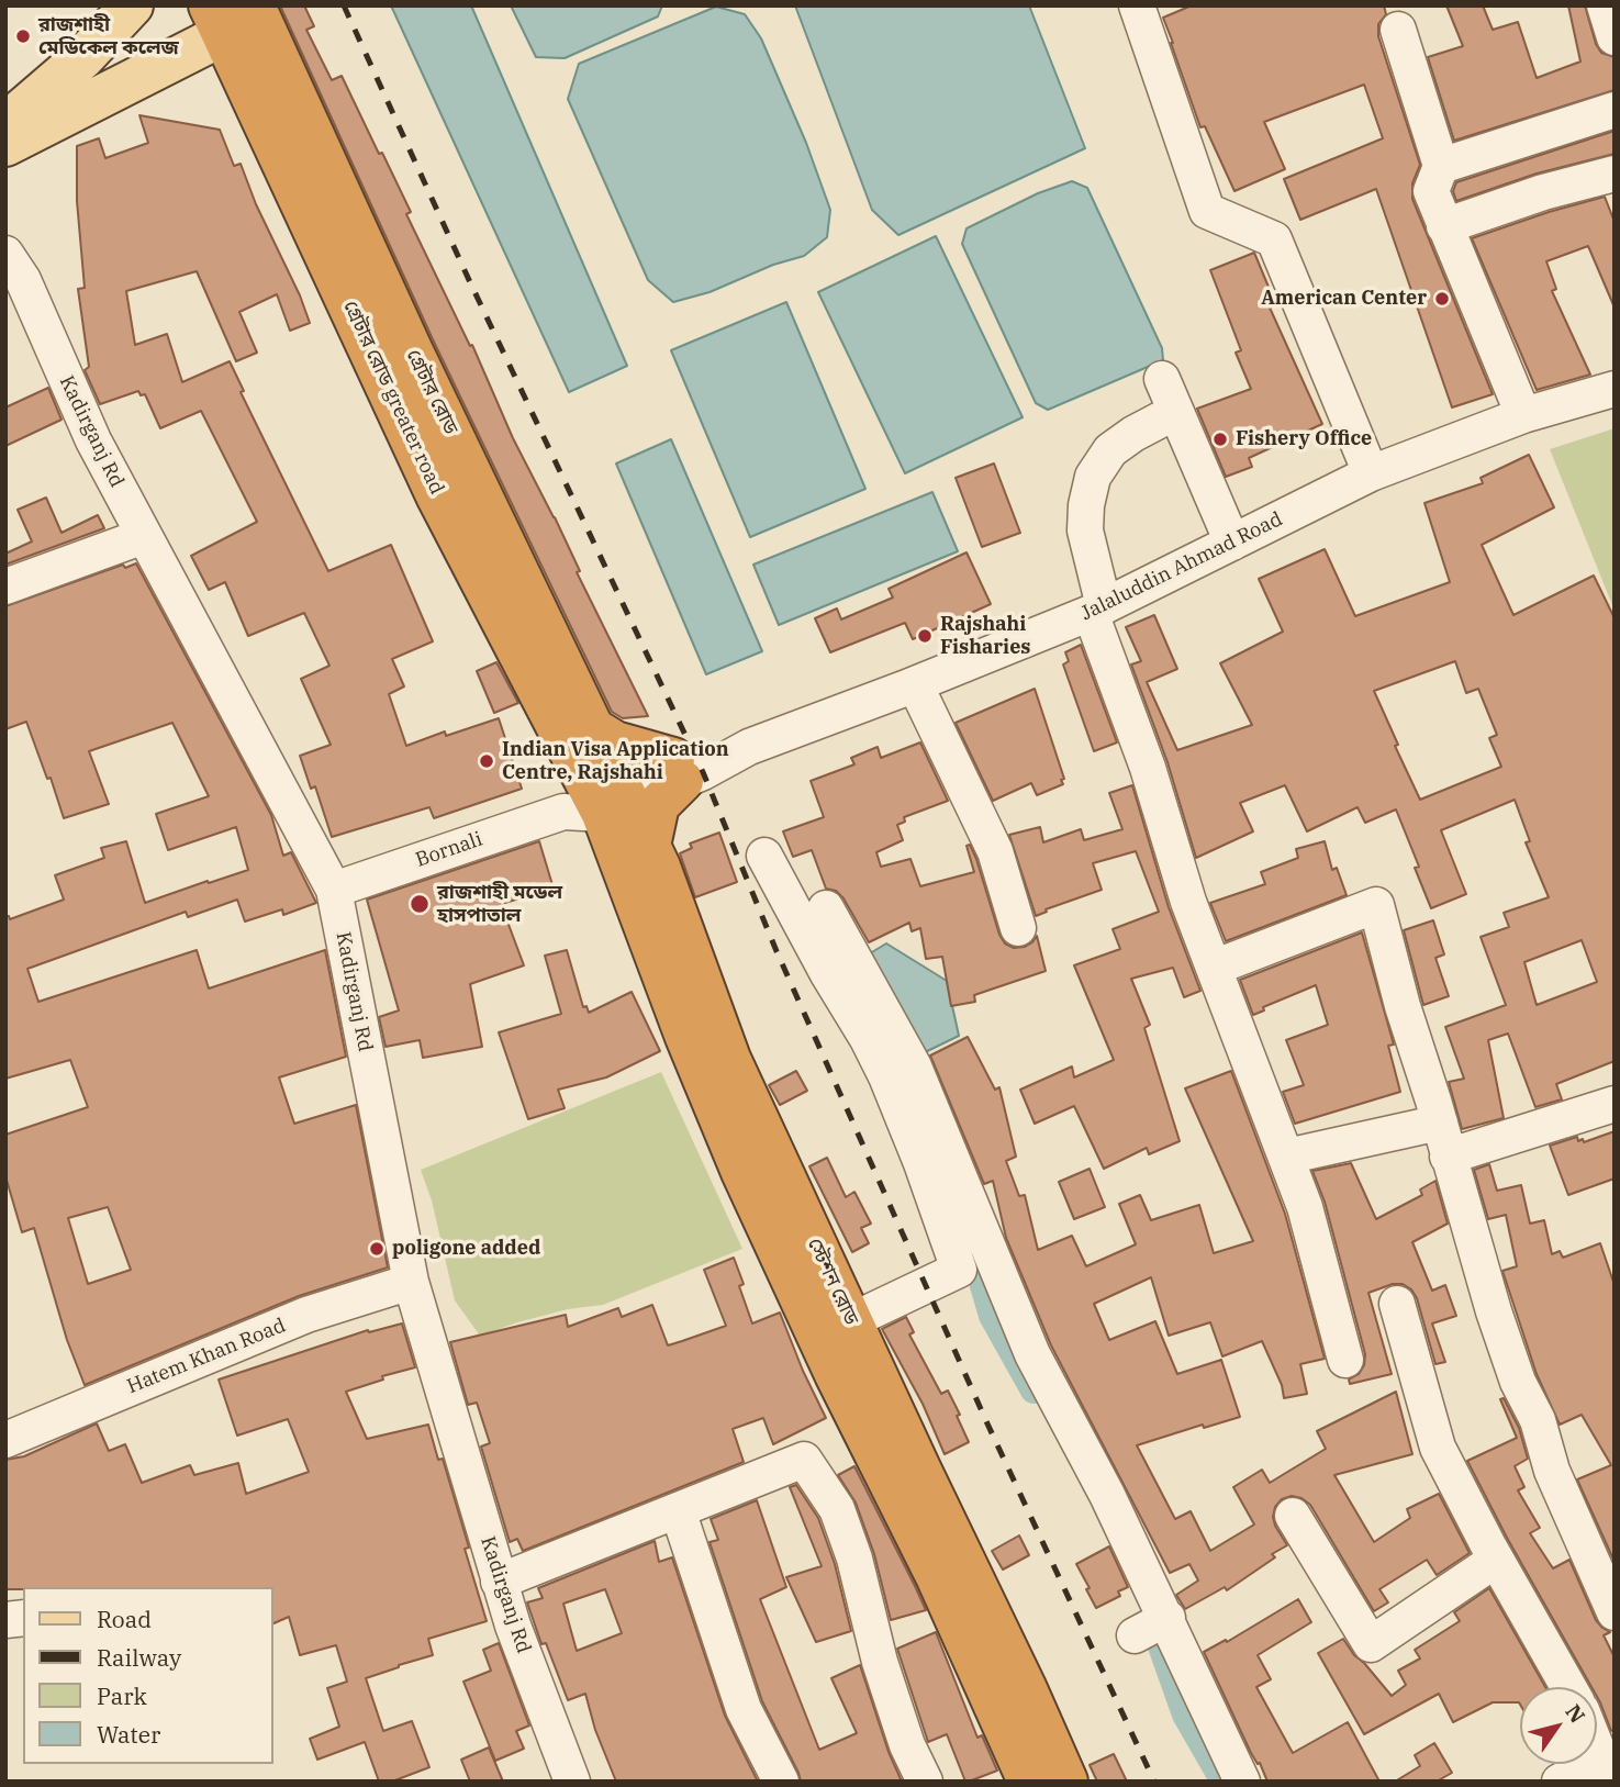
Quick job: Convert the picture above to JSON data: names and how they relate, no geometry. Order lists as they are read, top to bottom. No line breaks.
{"streets":{"highway":["গ্রেটার রোড","গ্রেটার রোড greater road","স্টেশন রোড"],"street":["Kadirganj Rd","Jalaluddin Ahmad Road","Bornali","Hatem Khan Road"]},"crossings":[["গ্রেটার রোড","গ্রেটার রোড greater road"],["গ্রেটার রোড","Jalaluddin Ahmad Road"],["গ্রেটার রোড","Bornali"],["গ্রেটার রোড","স্টেশন রোড"],["গ্রেটার রোড greater road","Jalaluddin Ahmad Road"],["গ্রেটার রোড greater road","Bornali"],["গ্রেটার রোড greater road","স্টেশন রোড"],["Kadirganj Rd","Bornali"],["Kadirganj Rd","Hatem Khan Road"],["Jalaluddin Ahmad Road","Bornali"],["Jalaluddin Ahmad Road","স্টেশন রোড"],["Bornali","স্টেশন রোড"]],"places":["রাজশাহী মেডিকেল কলেজ","American Center","Fishery Office","Rajshahi Fisharies","Indian Visa Application Centre, Rajshahi","রাজশাহী মডেল হাসপাতাল","poligone added"],"legend":["Road","Railway","Park","Water"],"north":"top right"}
